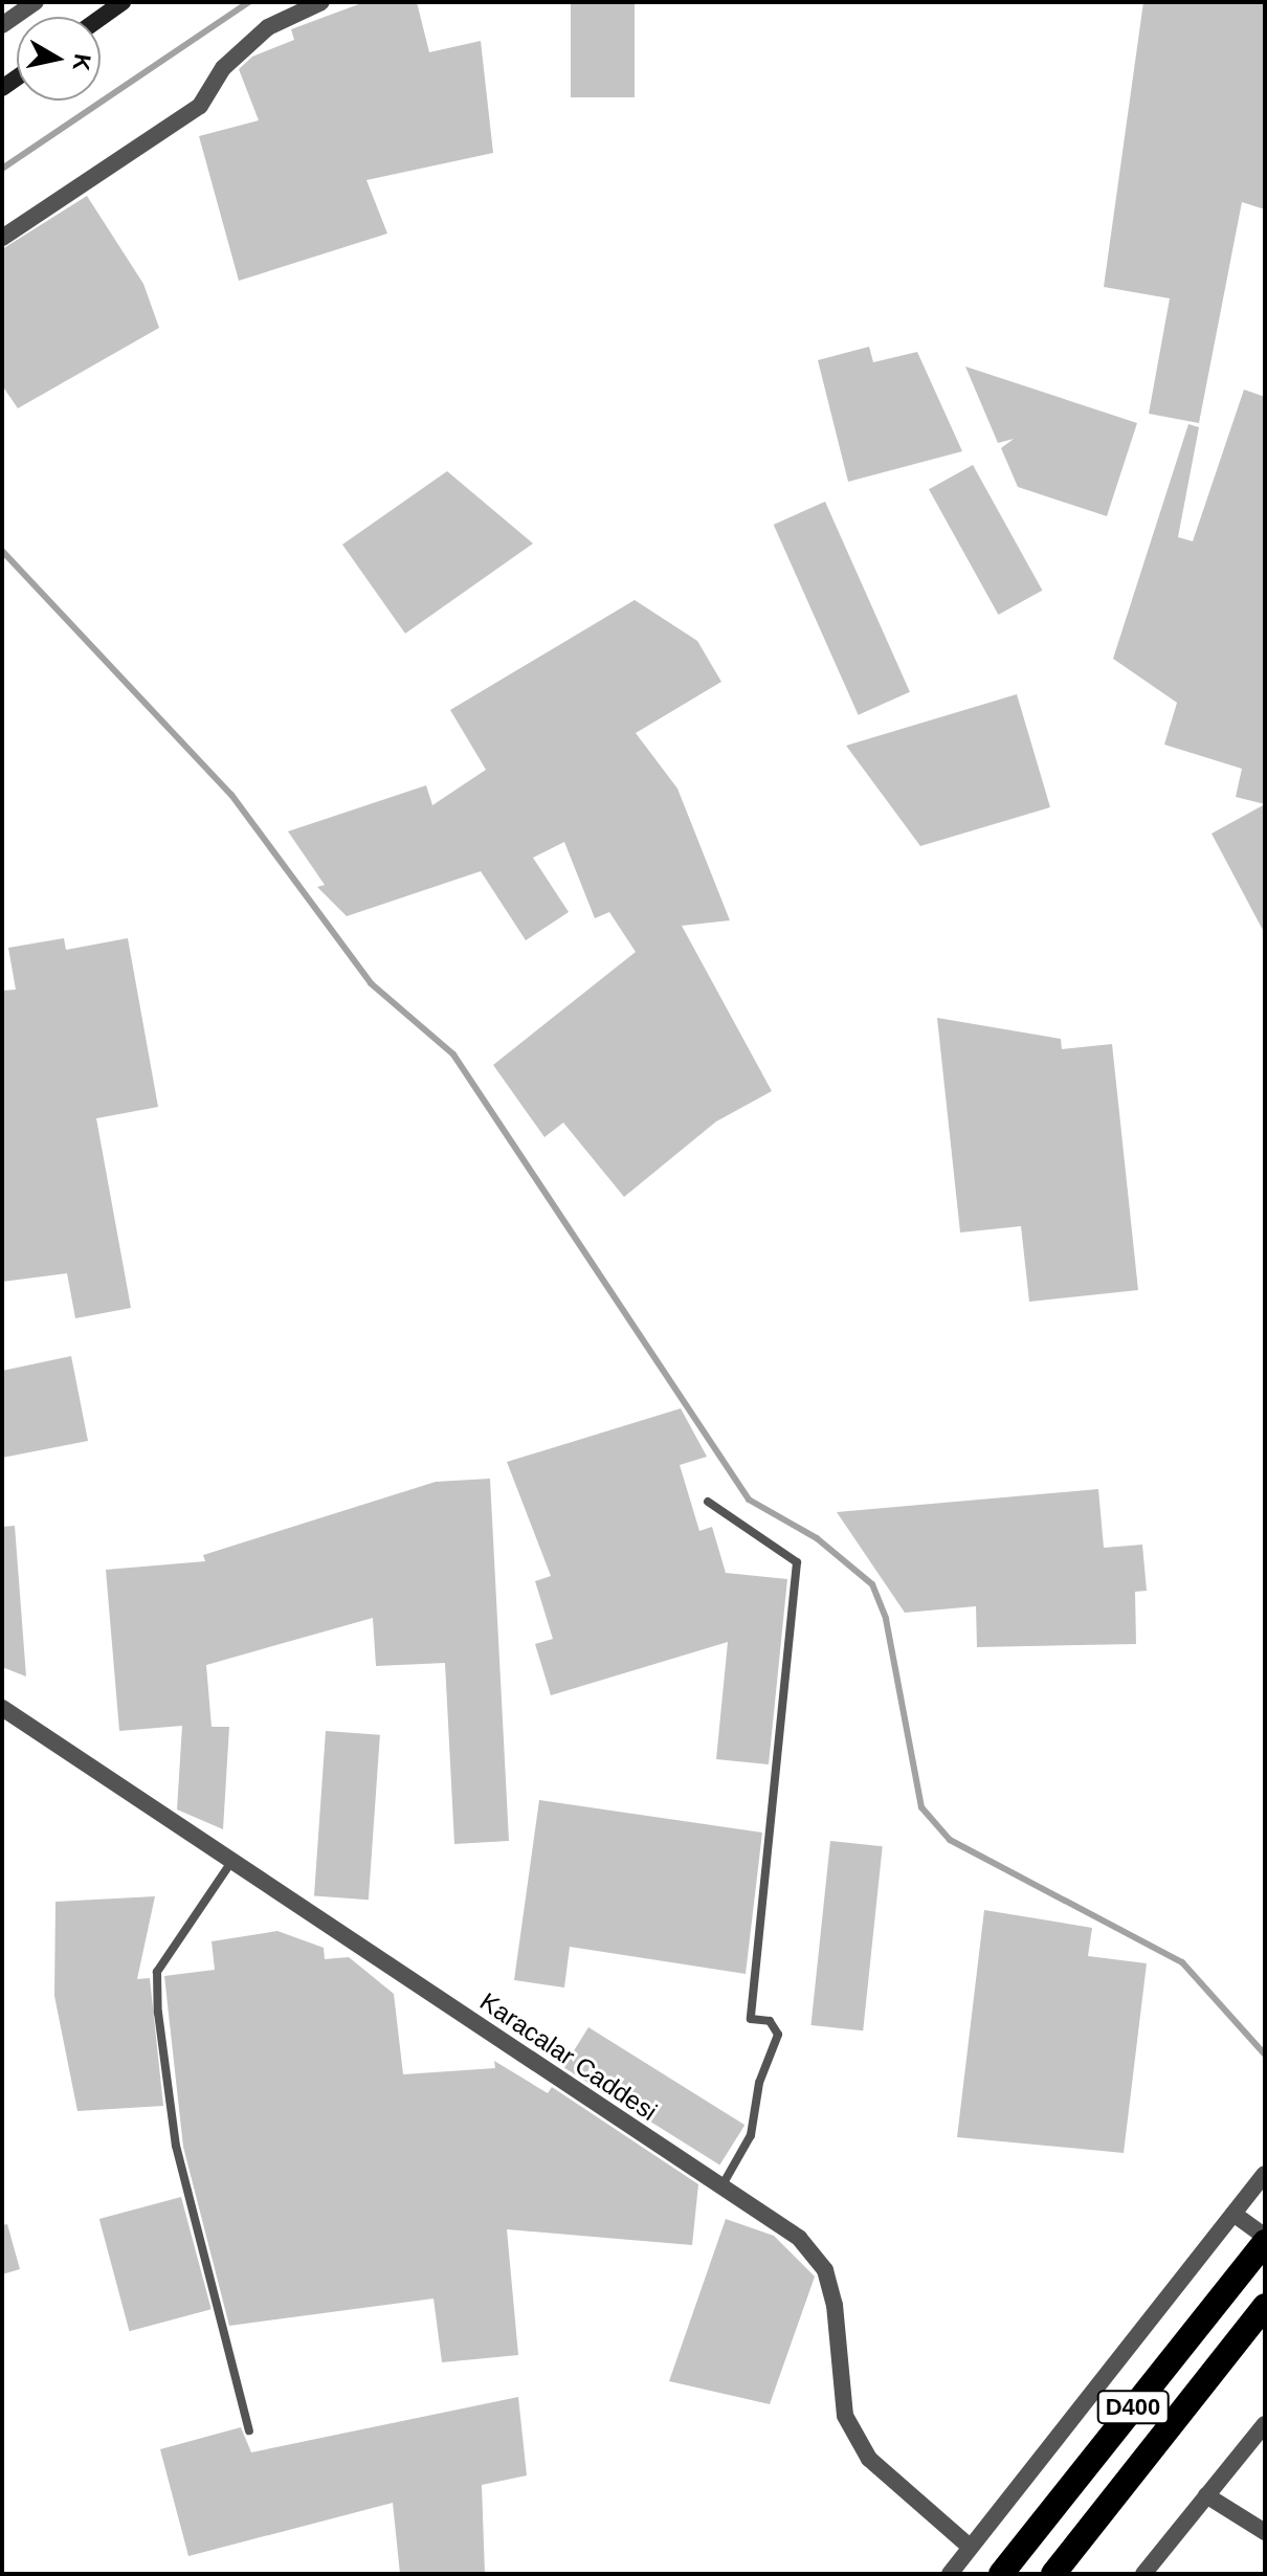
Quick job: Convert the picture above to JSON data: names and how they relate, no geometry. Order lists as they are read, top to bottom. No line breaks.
{"streets":{"highway":["D400"],"street":["Karacalar Caddesi"]},"north":"right"}
